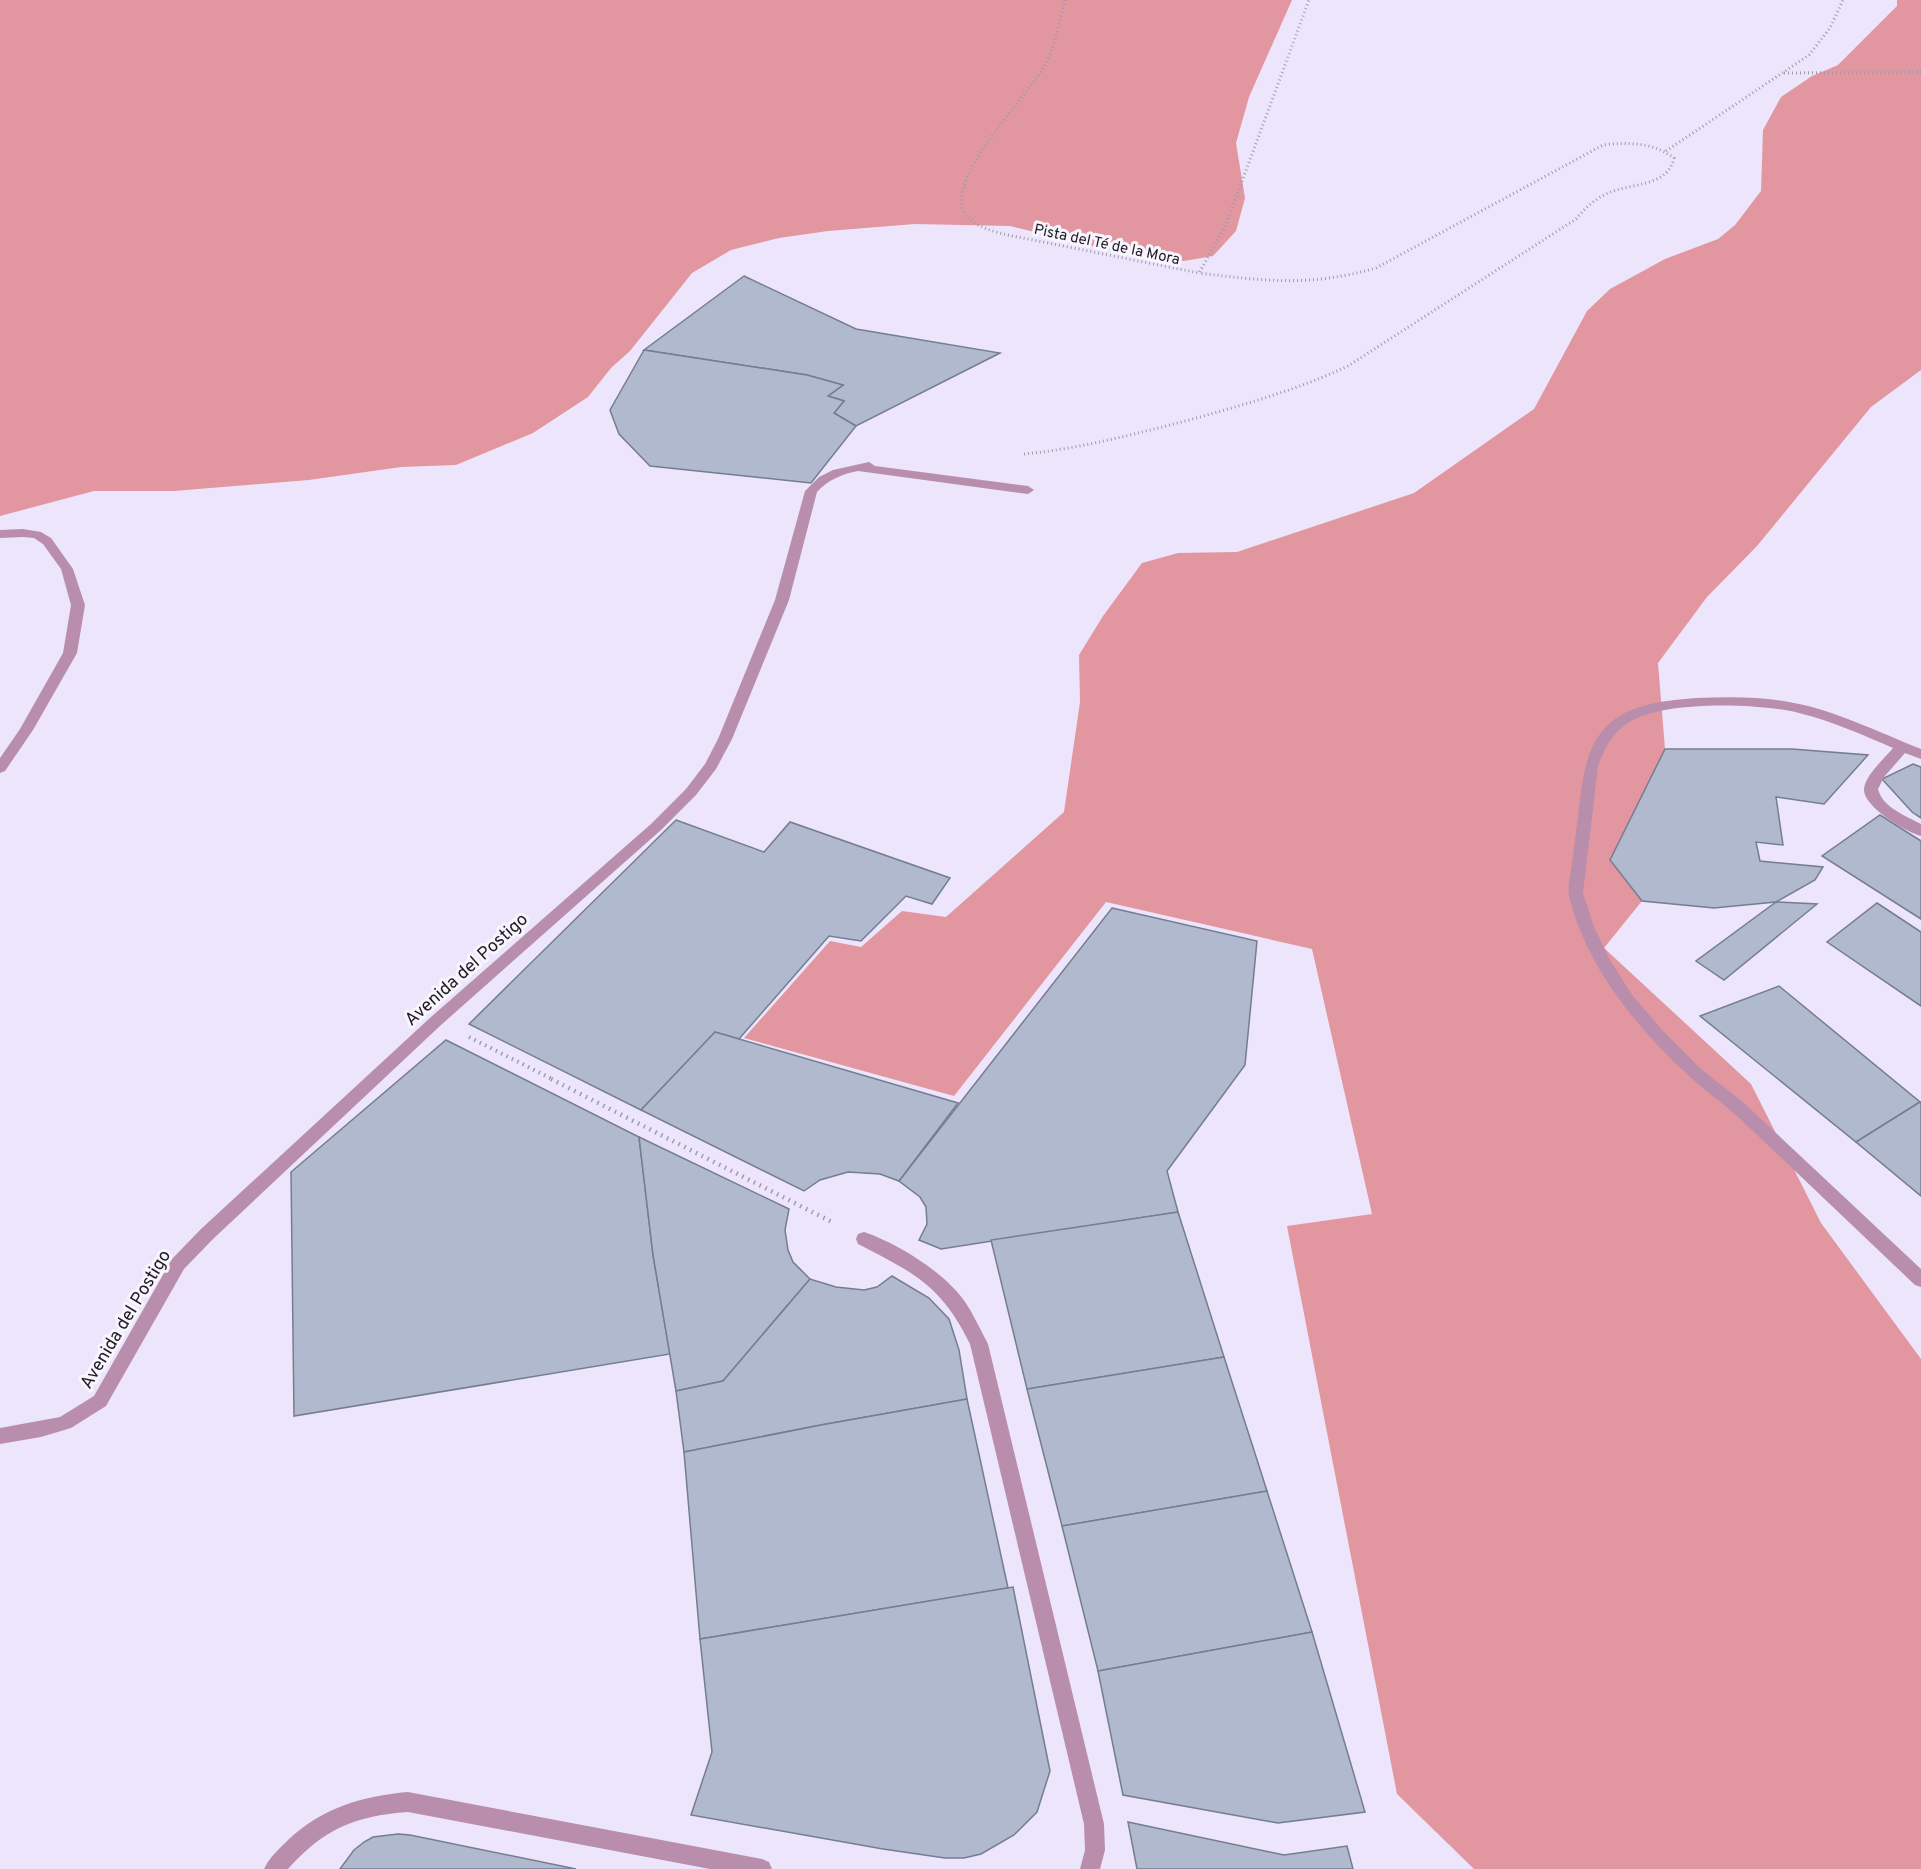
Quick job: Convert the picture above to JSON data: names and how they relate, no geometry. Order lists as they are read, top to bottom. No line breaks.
{"streets":{"street":["Avenida del Postigo"],"path":["Pista del Té de la Mora"]}}
